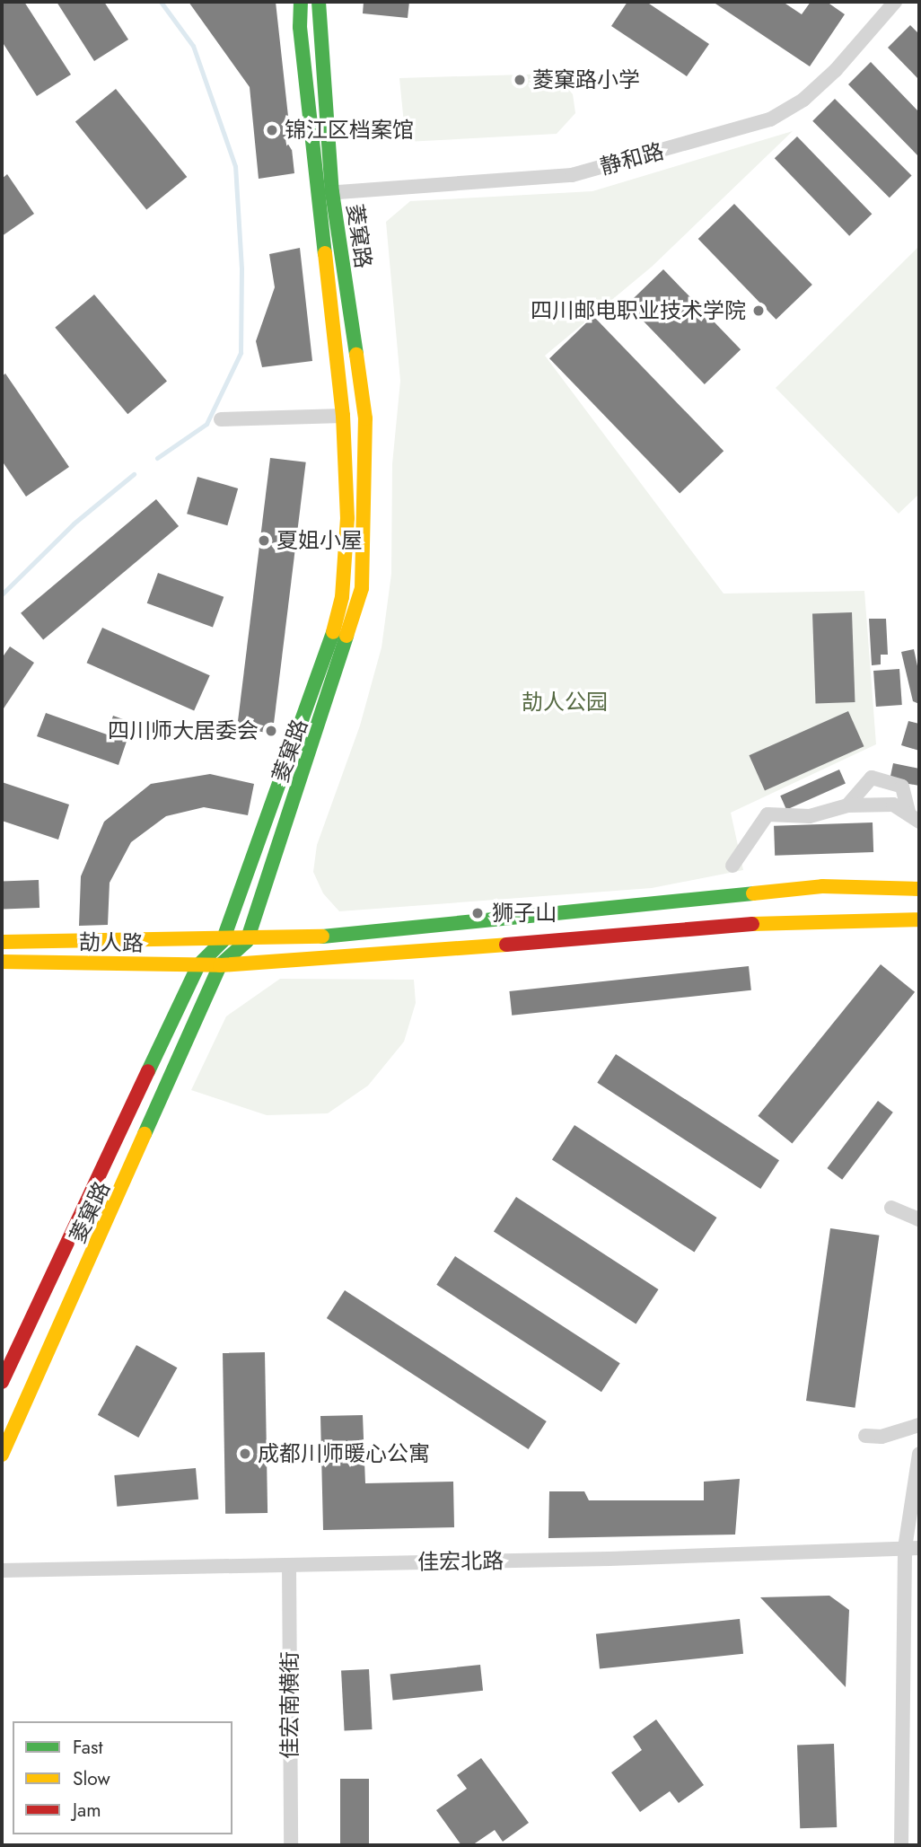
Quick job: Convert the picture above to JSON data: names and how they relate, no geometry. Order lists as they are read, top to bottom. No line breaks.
{"streets":{"street":["静和路","菱窠路","劼人路","佳宏北路","佳宏南横街"]},"crossings":[["静和路","菱窠路"],["菱窠路","劼人路"],["佳宏北路","佳宏南横街"]],"parks":["劼人公园"],"places":["菱窠路小学","锦江区档案馆","四川邮电职业技术学院","夏姐小屋","四川师大居委会","狮子山","成都川师暖心公寓"],"legend":["Fast","Slow","Jam"]}
